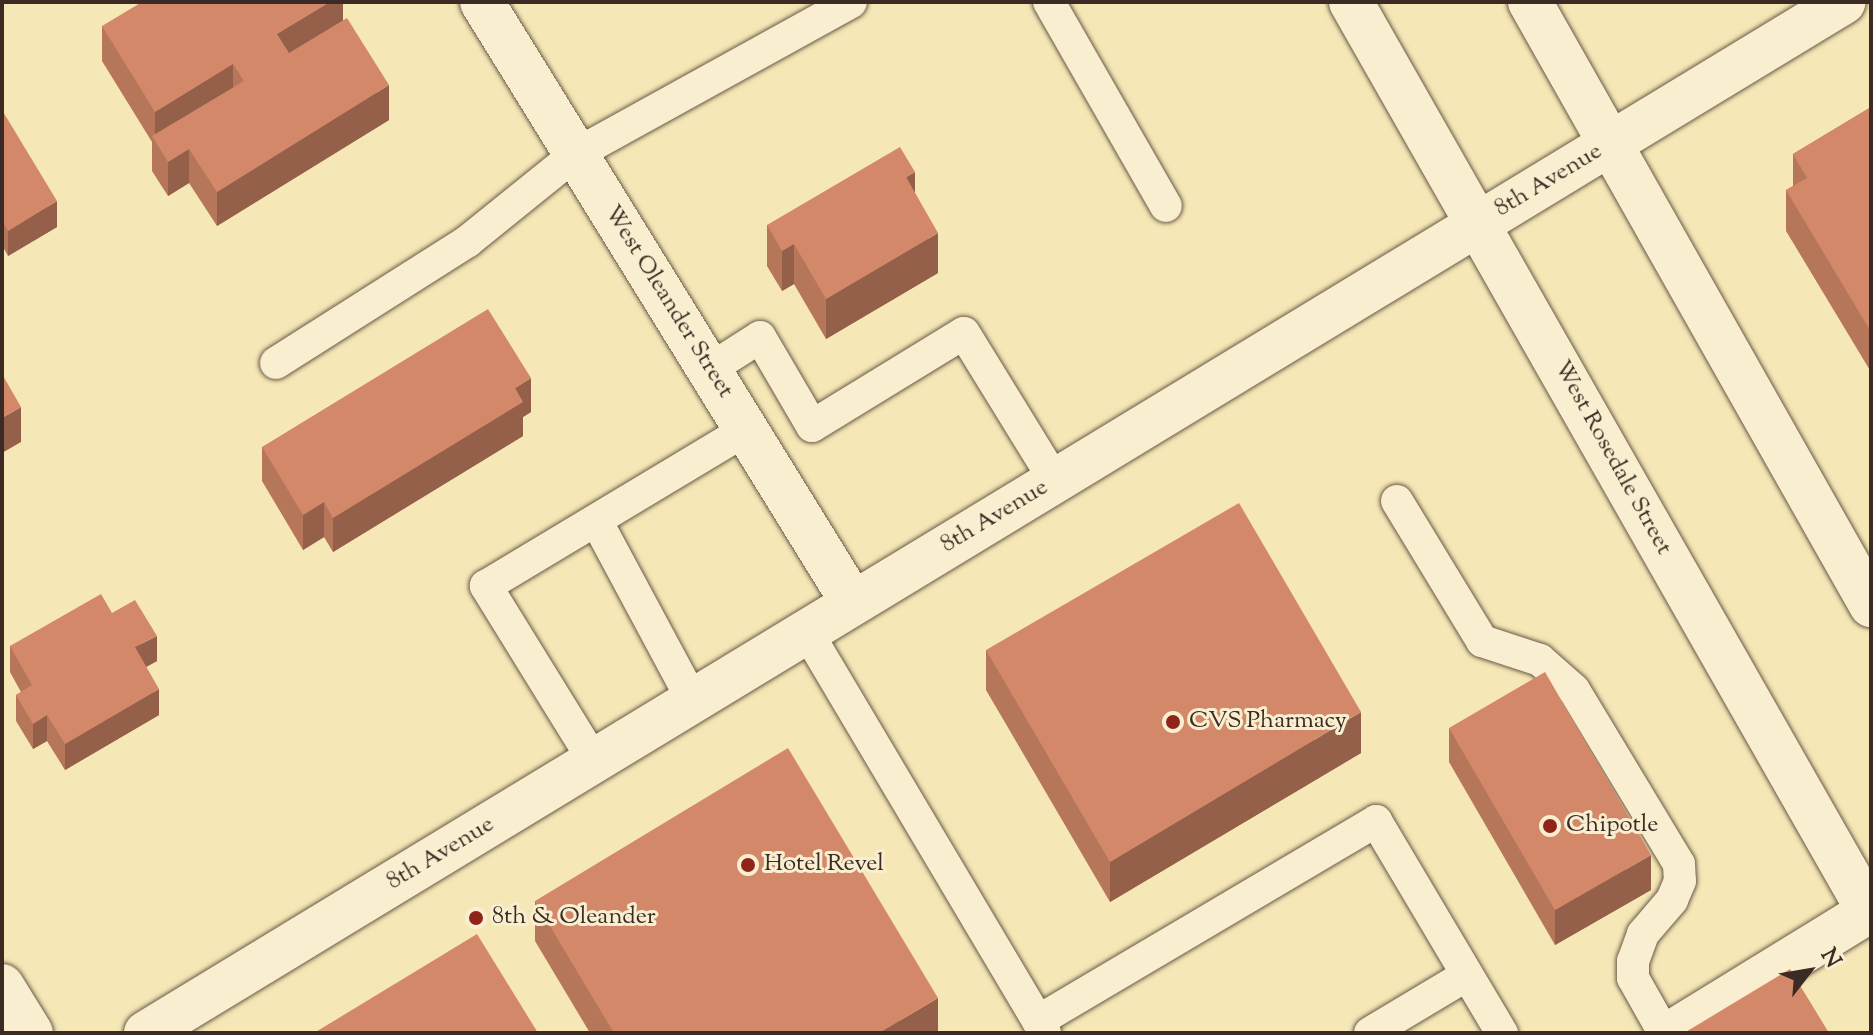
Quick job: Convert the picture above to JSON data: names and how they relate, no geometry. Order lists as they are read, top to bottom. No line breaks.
{"streets":{"main road":["8th Avenue","West Oleander Street","West Rosedale Street"]},"crossings":[["8th Avenue","West Oleander Street"],["8th Avenue","West Rosedale Street"]],"places":["CVS Pharmacy","Chipotle","Hotel Revel","8th & Oleander"],"north":"top right"}
